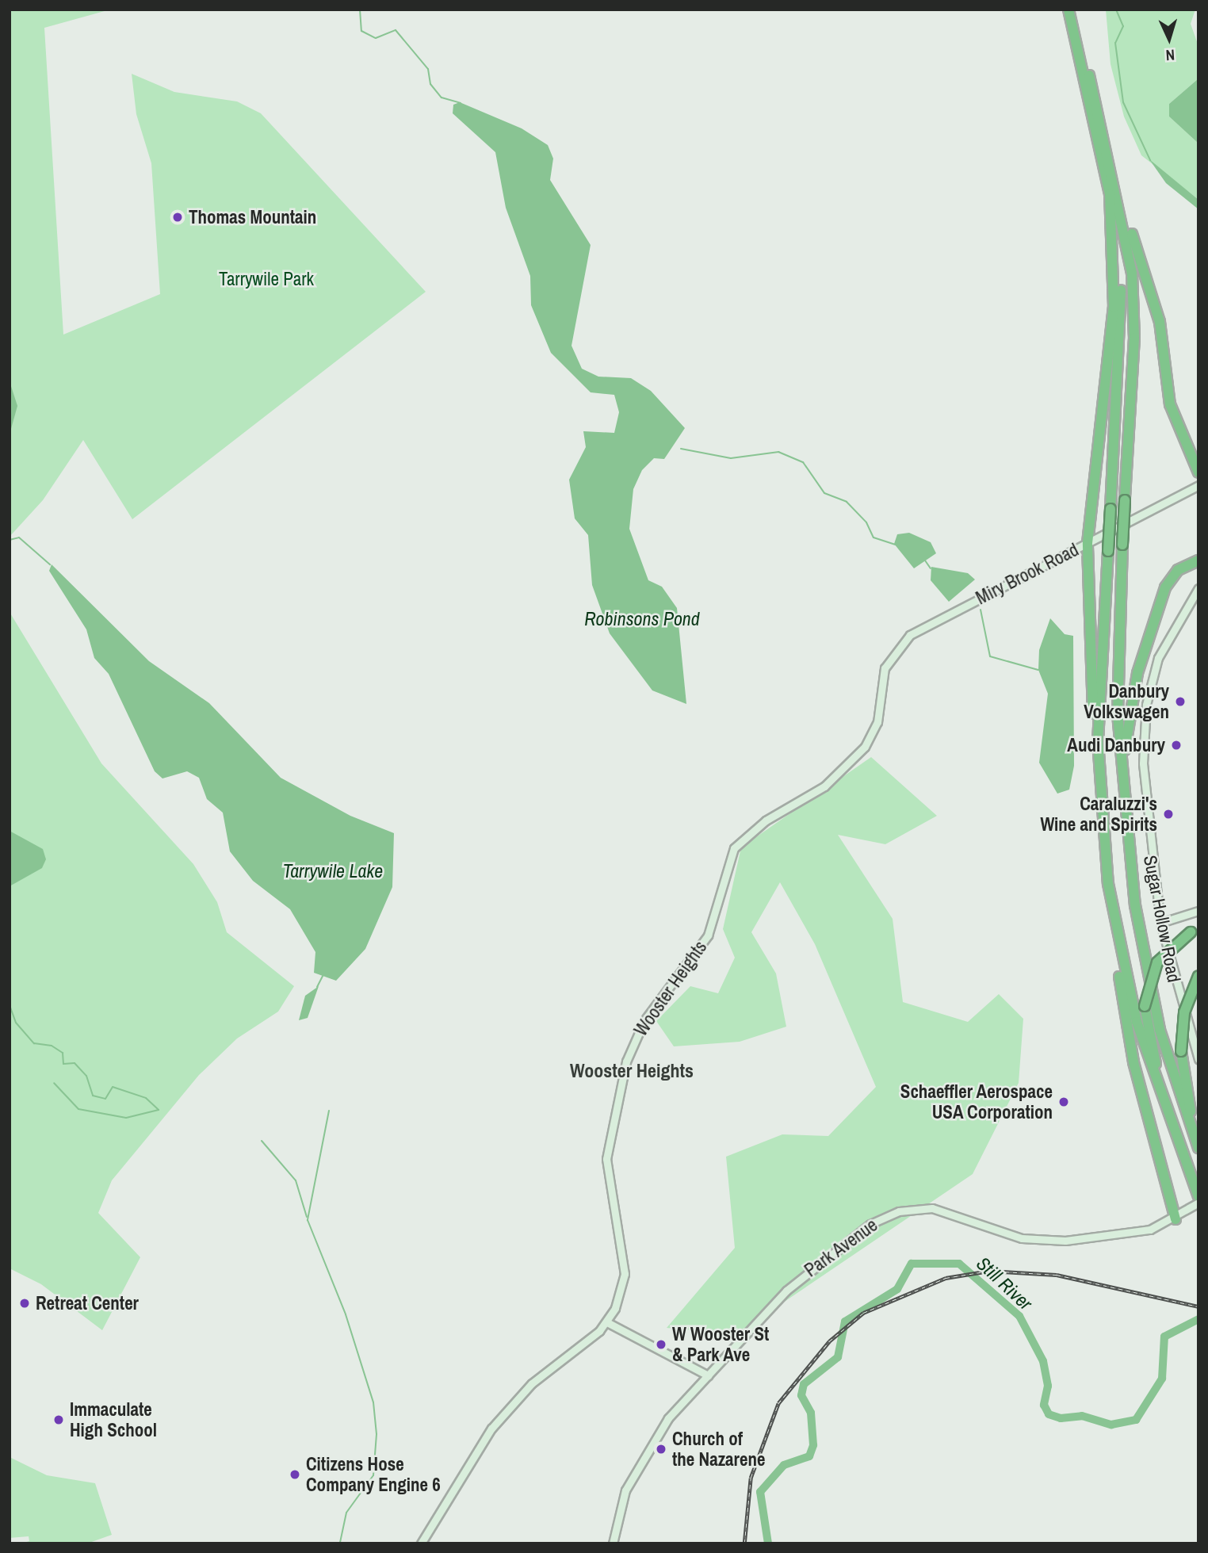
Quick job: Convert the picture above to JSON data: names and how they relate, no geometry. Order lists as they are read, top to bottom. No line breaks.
{"streets":{"main road":["Miry Brook Road","Sugar Hollow Road","Wooster Heights","Park Avenue"]},"crossings":[["Miry Brook Road","Wooster Heights"]],"districts":["Wooster Heights"],"water":["Robinsons Pond","Tarrywile Lake","Still River"],"parks":["Tarrywile Park"],"places":["Thomas Mountain","Danbury Volkswagen","Audi Danbury","Caraluzzi's Wine and Spirits","Schaeffler Aerospace USA Corporation","Retreat Center","W Wooster St & Park Ave","Immaculate High School","Church of the Nazarene","Citizens Hose Company Engine 6"],"north":"bottom"}
